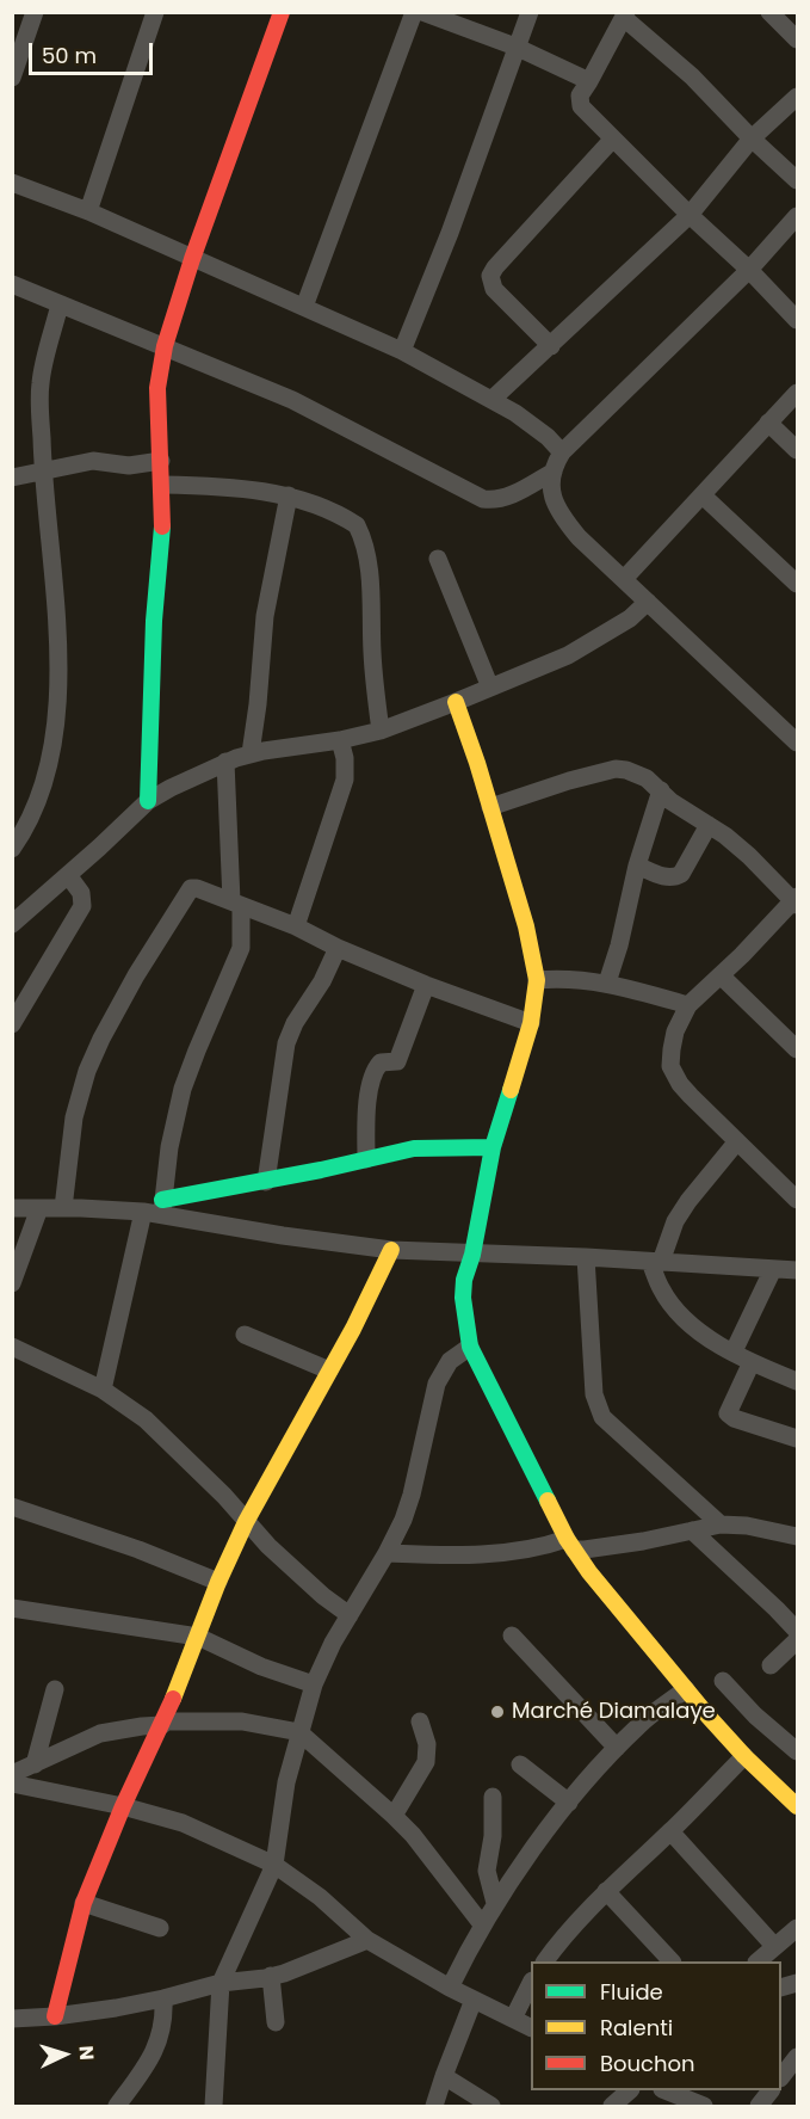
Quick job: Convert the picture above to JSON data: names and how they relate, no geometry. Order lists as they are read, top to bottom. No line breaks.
{"places":["Marché Diamalaye"],"legend":["Fluide","Ralenti","Bouchon"],"scale_bar":"50 m","north":"right"}
